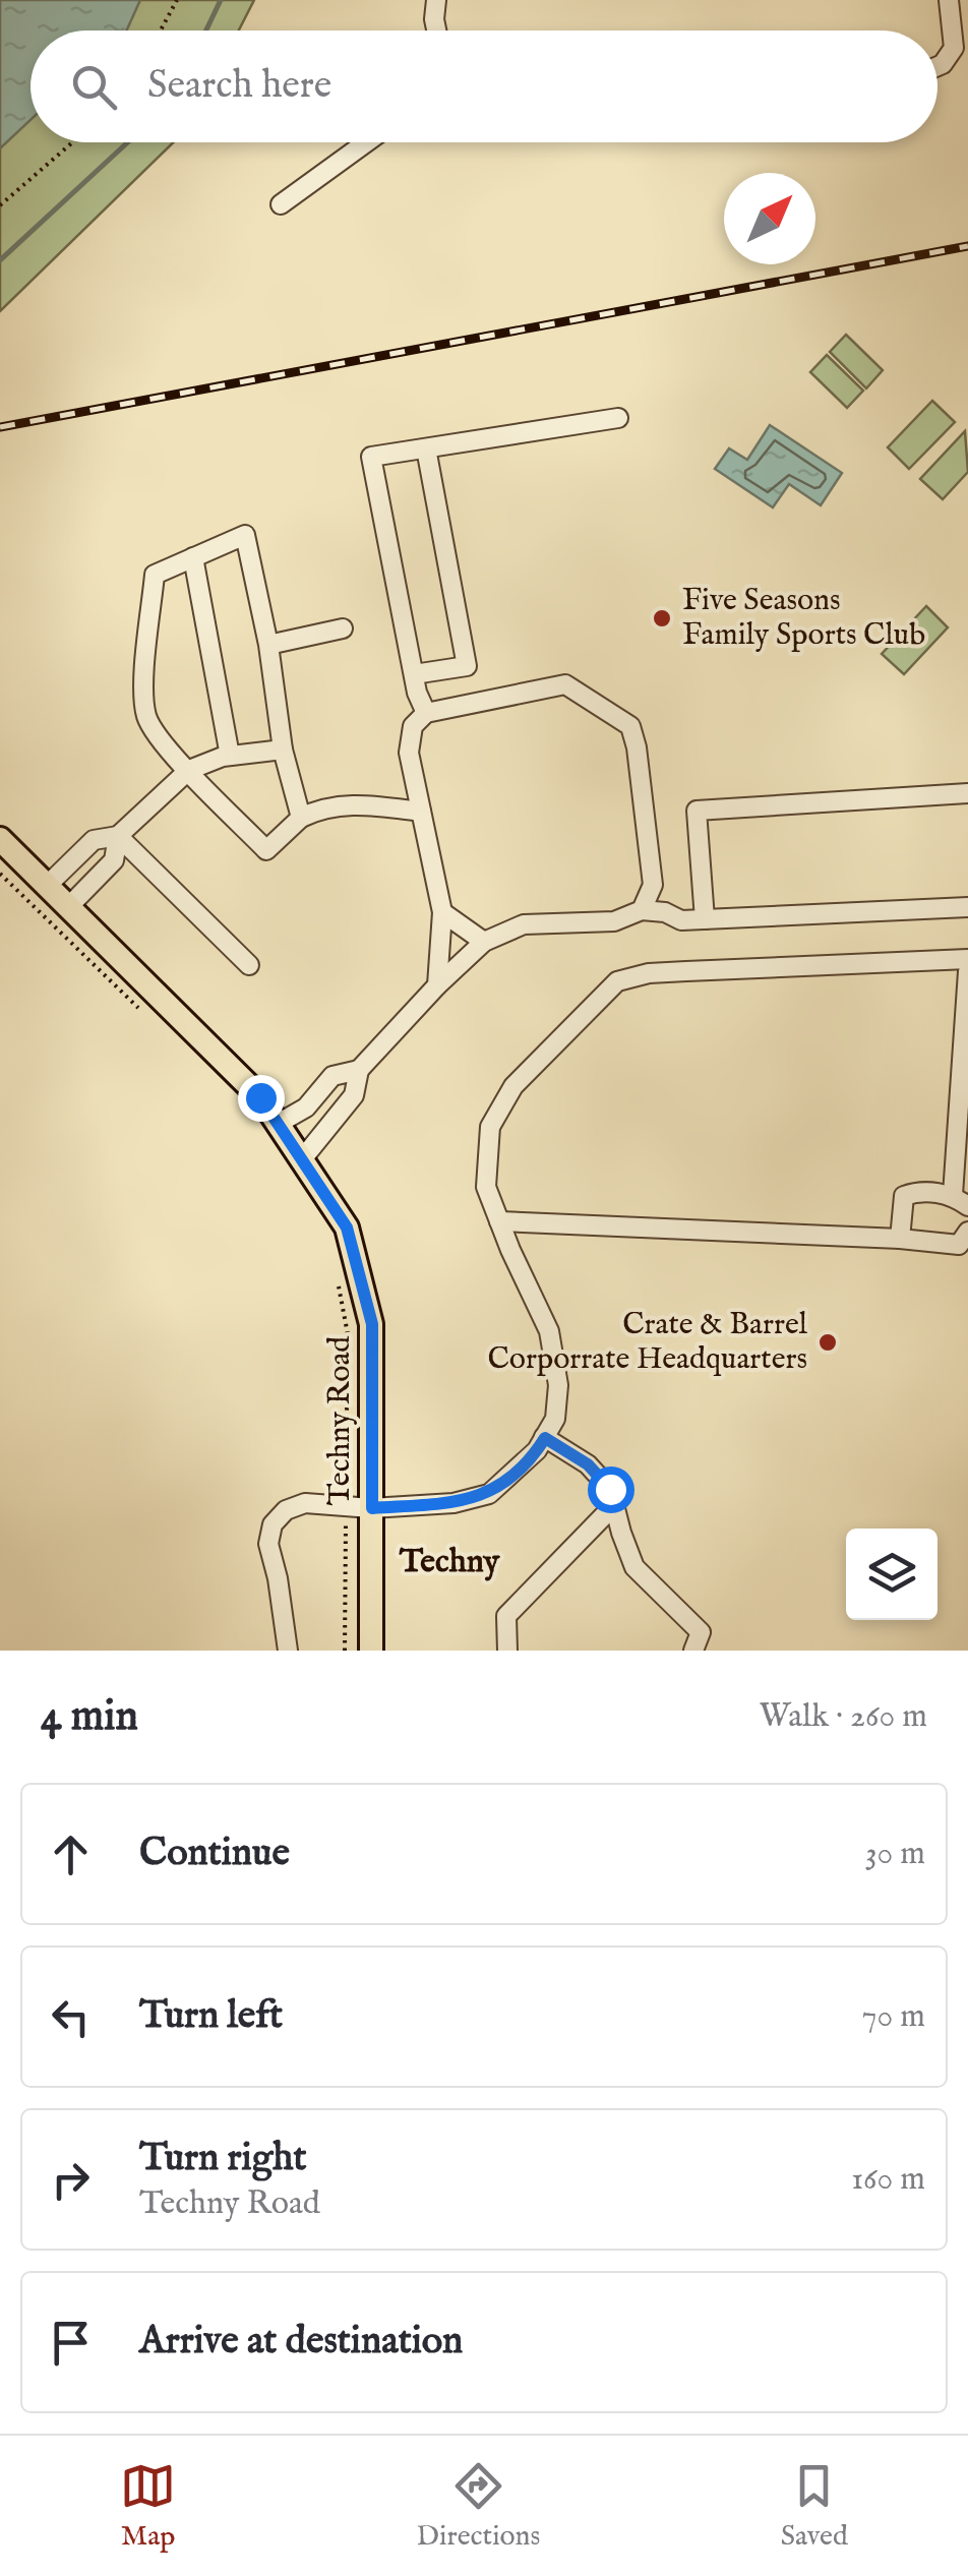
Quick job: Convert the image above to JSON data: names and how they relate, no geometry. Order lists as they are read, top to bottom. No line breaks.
{"streets":{"main road":["Techny Road"]},"districts":["Techny"],"places":["Five Seasons Family Sports Club","Crate & Barrel Corporrate Headquarters"],"north":"top right","page":{"search":"Search here","heading":["4 min","Walk · 260 m"],"list":[["Continue","30 m"],["Turn left","70 m"],["Turn right","Techny Road","160 m"],"Arrive at destination"],"nav":["Map","Directions","Saved"]}}
